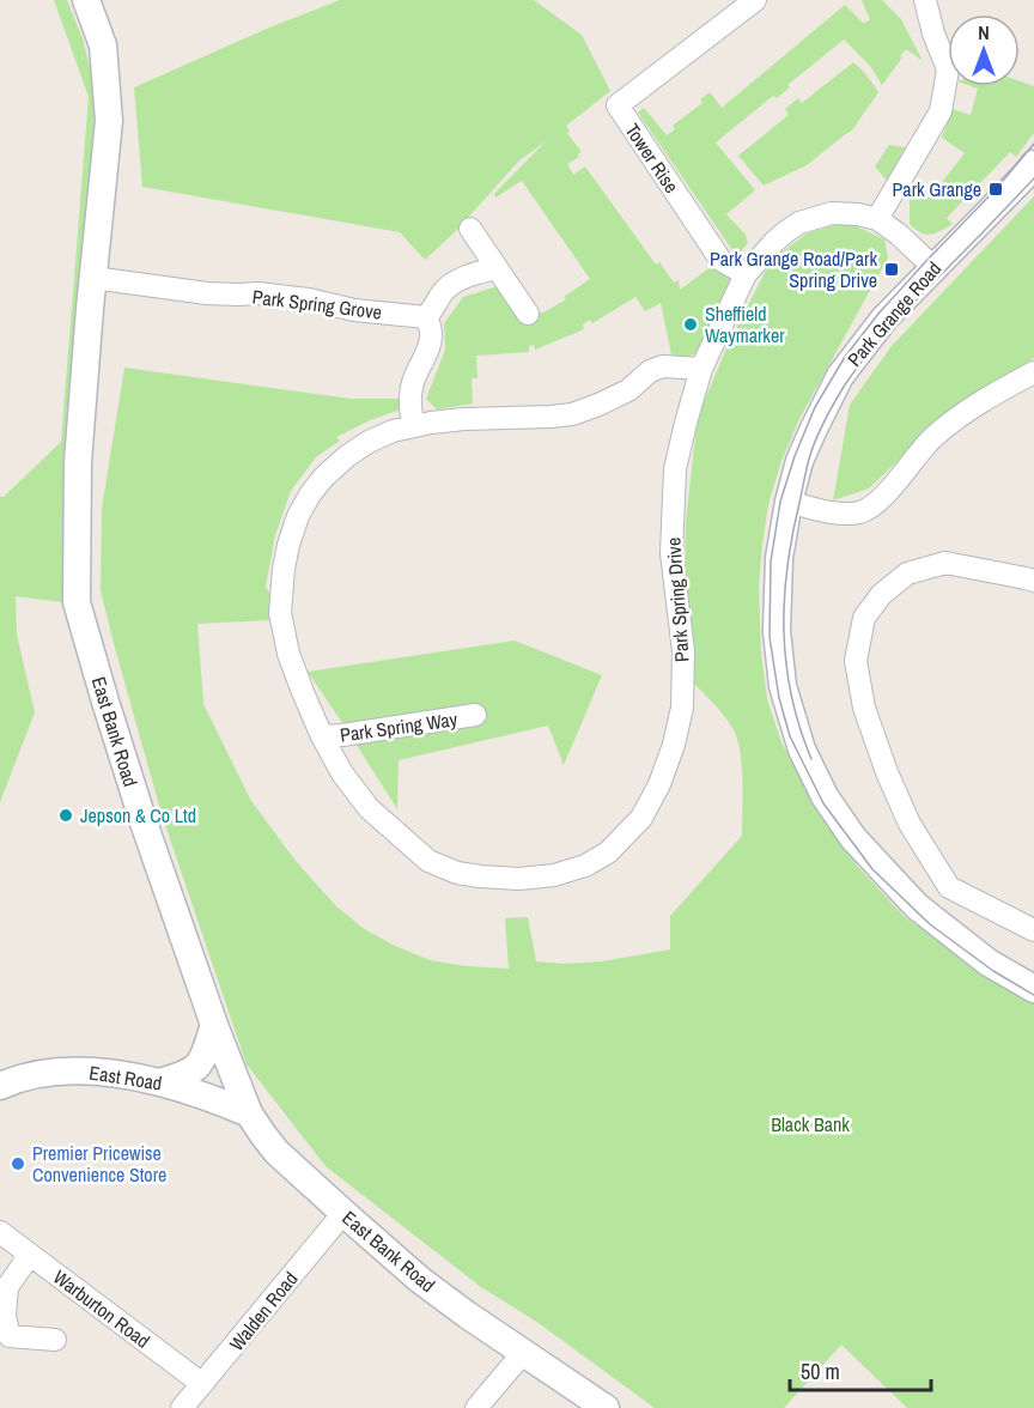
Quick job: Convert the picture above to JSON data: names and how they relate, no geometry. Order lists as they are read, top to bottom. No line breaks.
{"streets":{"street":["Tower Rise","Park Spring Grove","Park Grange Road","Park Spring Drive","Park Spring Way","East Bank Road","East Road","Warburton Road","Walden Road"]},"crossings":[["Tower Rise","Park Spring Drive"],["Park Spring Grove","East Bank Road"],["Park Grange Road","Park Spring Drive"],["Park Spring Drive","Park Spring Way"],["East Bank Road","East Road"],["East Bank Road","Walden Road"],["Warburton Road","Walden Road"]],"parks":["Black Bank"],"places":{"transit":["Park Grange","Park Grange Road/Park Spring Drive"],"other":["Sheffield Waymarker","Jepson & Co Ltd","Premier Pricewise Convenience Store"]},"scale_bar":"50 m","north":"top"}
